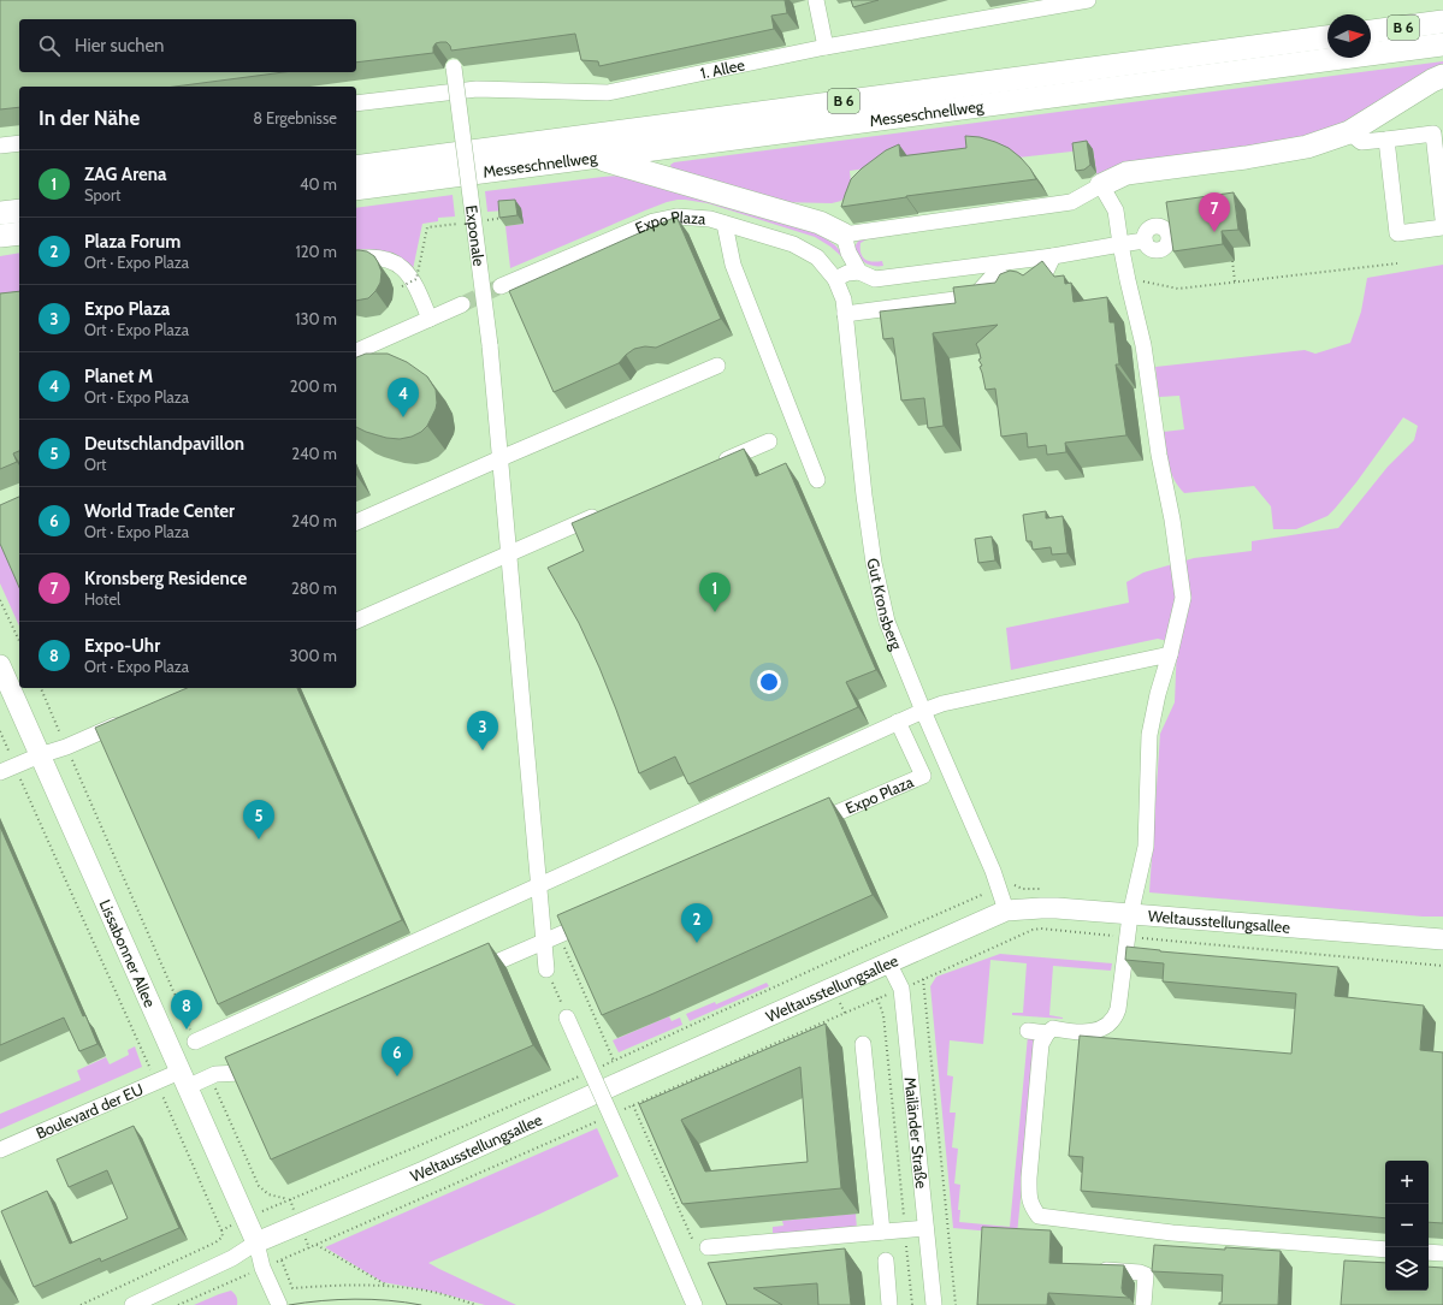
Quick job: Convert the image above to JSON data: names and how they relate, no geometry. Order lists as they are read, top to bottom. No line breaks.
{"streets":{"highway":["B 6","Messeschnellweg"],"main road":["Weltausstellungsallee","Lissabonner Allee"],"street":["1. Allee","Expo Plaza","Exponale","Gut Kronsberg","Boulevard der EU","Mailänder Straße"]},"crossings":[["Expo Plaza","Gut Kronsberg"],["Gut Kronsberg","Weltausstellungsallee"],["Weltausstellungsallee","Lissabonner Allee"],["Weltausstellungsallee","Mailänder Straße"],["Lissabonner Allee","Boulevard der EU"]],"north":"right","page":{"search":"Hier suchen","heading":["In der Nähe","8 Ergebnisse"],"list":[{"mark":"1","name":"ZAG Arena","note":"Sport","value":"40 m"},{"mark":"2","name":"Plaza Forum","note":"Ort · Expo Plaza","value":"120 m"},{"mark":"3","name":"Expo Plaza","note":"Ort · Expo Plaza","value":"130 m"},{"mark":"4","name":"Planet M","note":"Ort · Expo Plaza","value":"200 m"},{"mark":"5","name":"Deutschlandpavillon","note":"Ort","value":"240 m"},{"mark":"6","name":"World Trade Center","note":"Ort · Expo Plaza","value":"240 m"},{"mark":"7","name":"Kronsberg Residence","note":"Hotel","value":"280 m"},{"mark":"8","name":"Expo-Uhr","note":"Ort · Expo Plaza","value":"300 m"}],"pins":["7","4","1","3","5","2","8","6"],"map_buttons":["+","−"]}}
